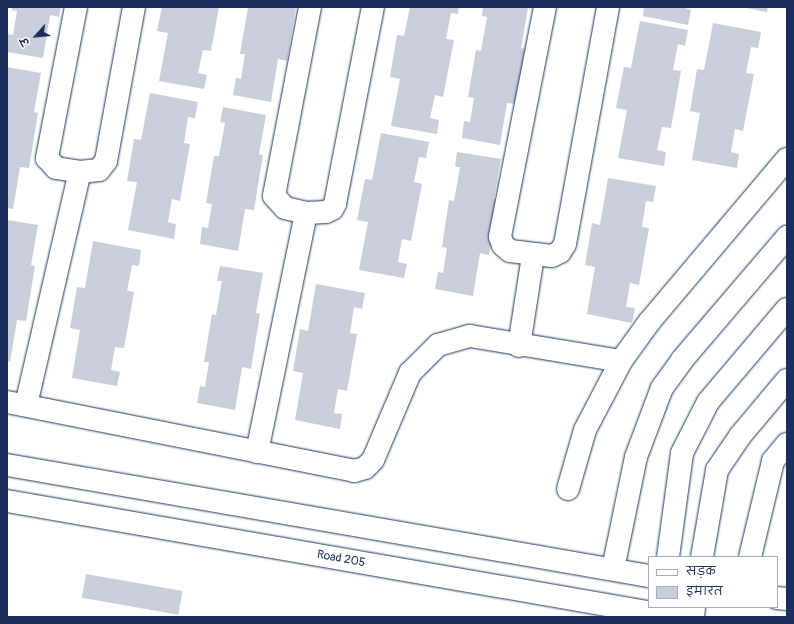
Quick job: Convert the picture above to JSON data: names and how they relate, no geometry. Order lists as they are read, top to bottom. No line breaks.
{"streets":{"main road":["Road 205"]},"legend":["सड़क","इमारत"],"north":"bottom left"}
